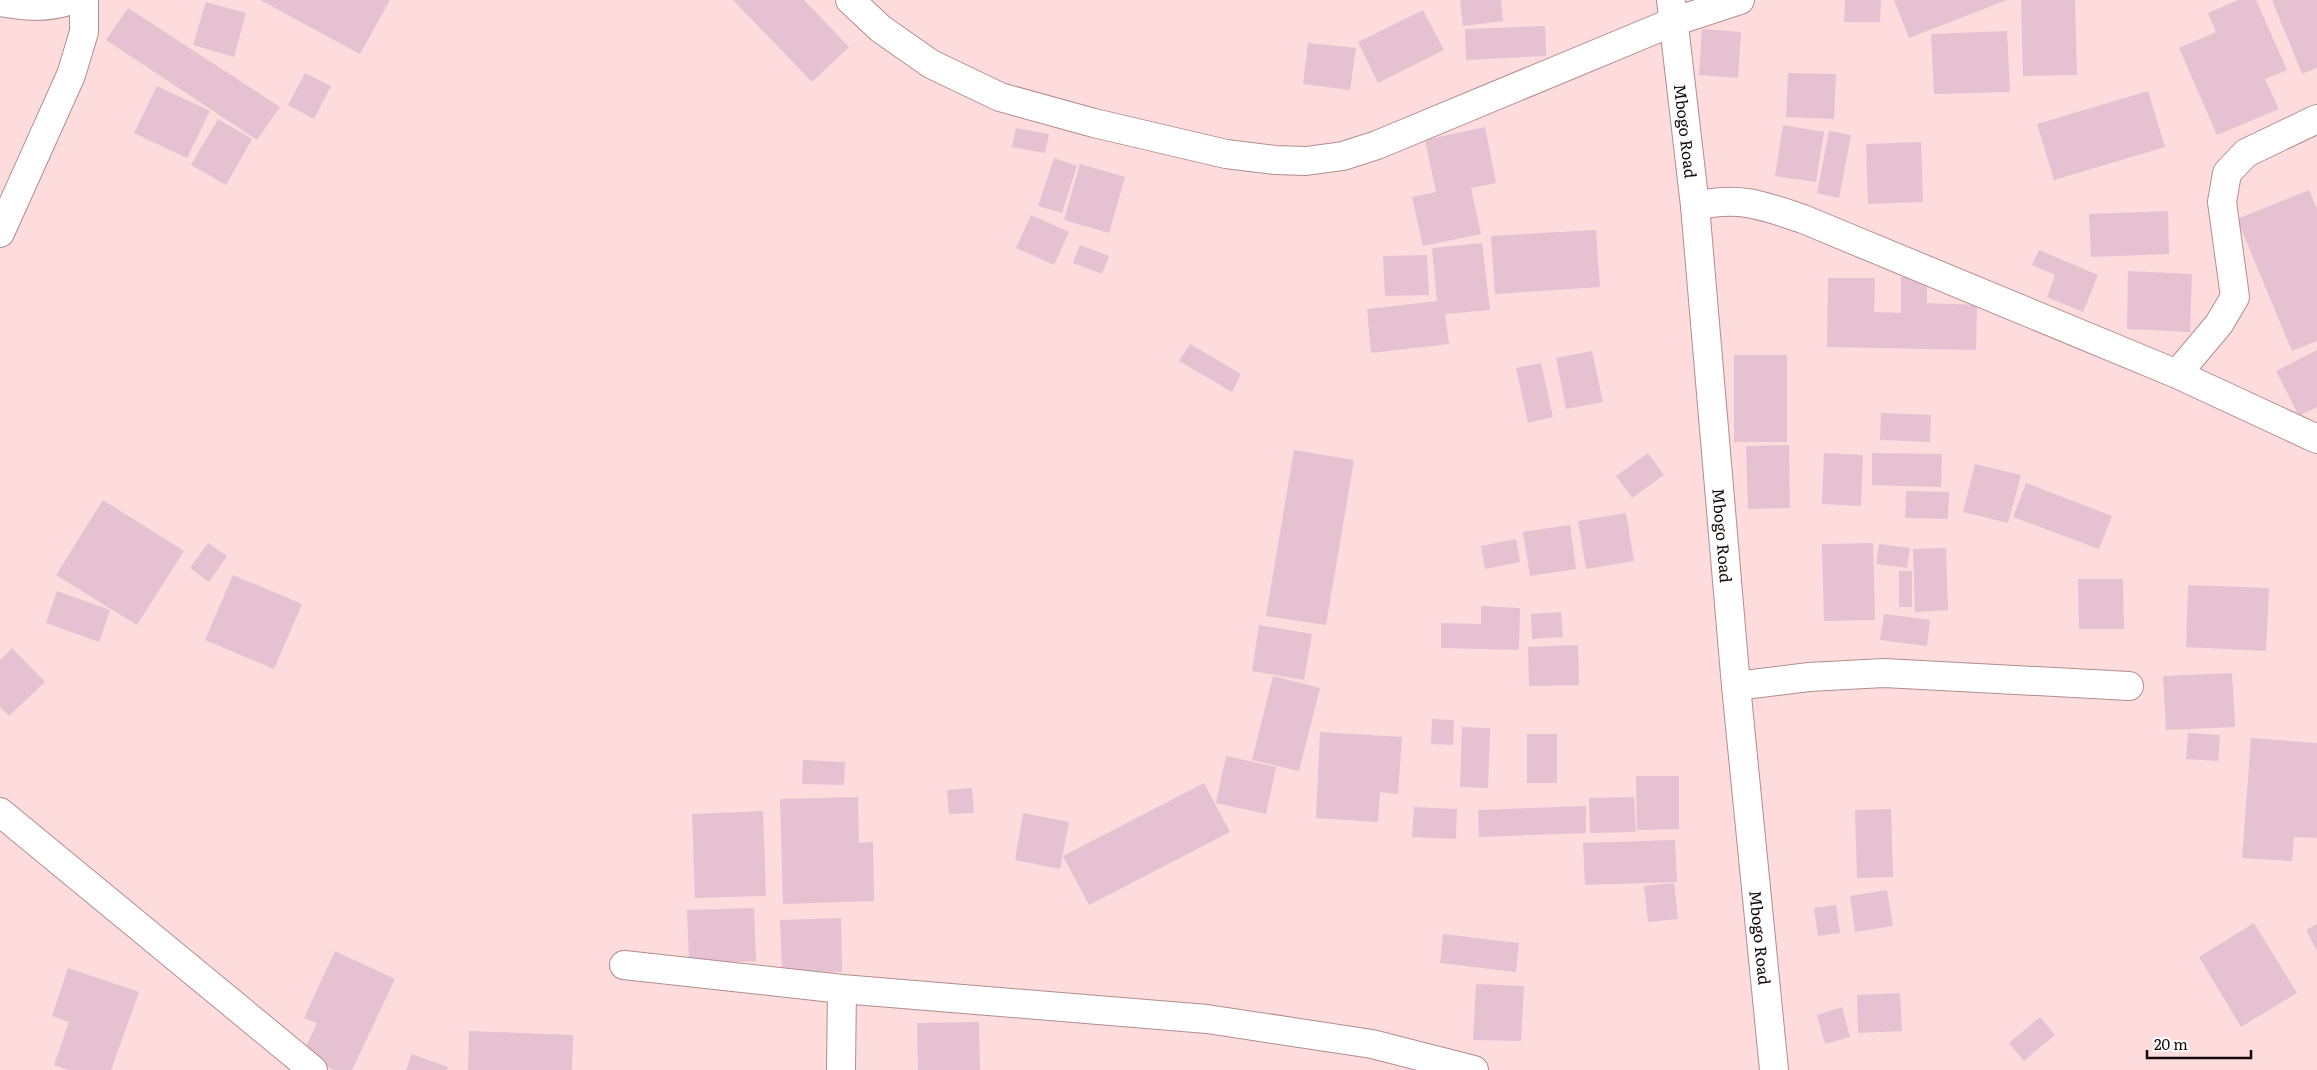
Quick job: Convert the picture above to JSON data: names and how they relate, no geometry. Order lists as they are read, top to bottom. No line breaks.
{"streets":{"street":["Mbogo Road"]},"scale_bar":"20 m"}
